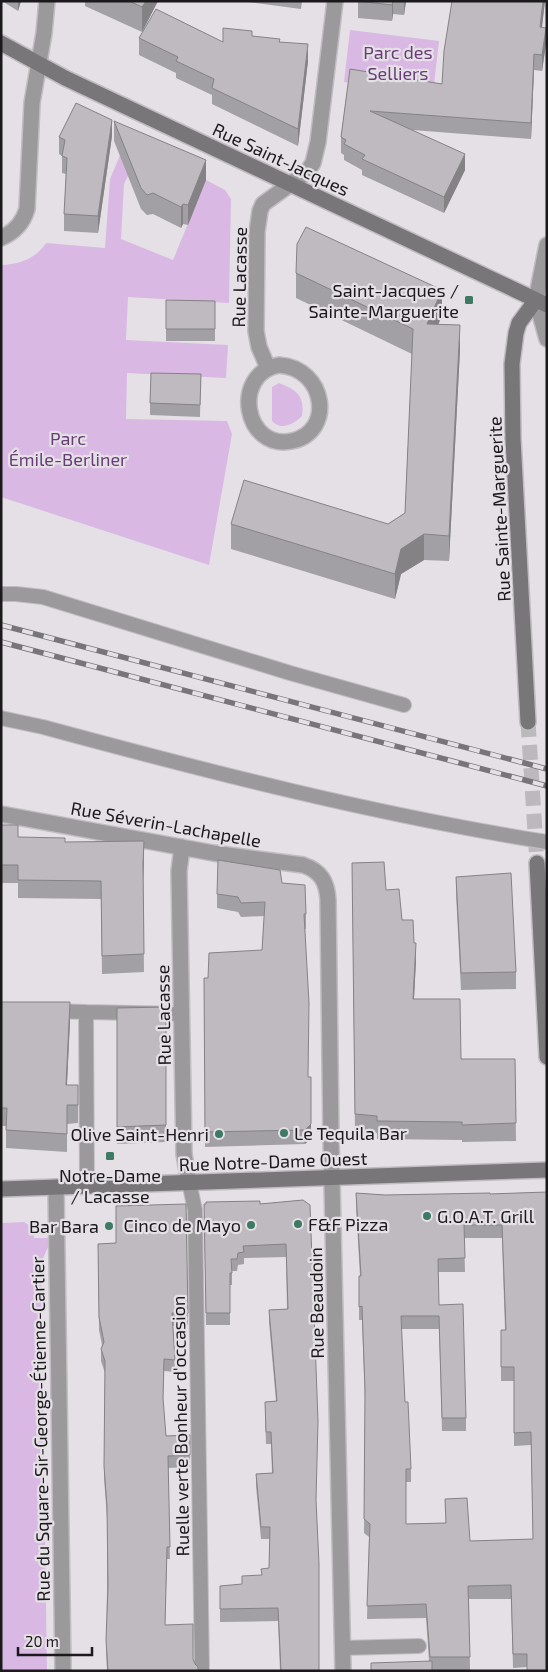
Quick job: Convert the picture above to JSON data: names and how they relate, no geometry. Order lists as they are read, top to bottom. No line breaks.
{"streets":{"main road":["Rue Saint-Jacques","Rue Sainte-Marguerite","Rue Notre-Dame Ouest"],"street":["Rue Lacasse","Rue Séverin-Lachapelle","Rue Beaudoin","Rue du Square-Sir-George-Étienne-Cartier"],"lane":["Ruelle verte Bonheur d'occasion"]},"crossings":[["Rue Saint-Jacques","Rue Lacasse"],["Rue Saint-Jacques","Rue Sainte-Marguerite"],["Rue Lacasse","Rue Séverin-Lachapelle"],["Rue Lacasse","Rue Notre-Dame Ouest"],["Rue Lacasse","Ruelle verte Bonheur d'occasion"],["Rue Séverin-Lachapelle","Rue Beaudoin"],["Rue Notre-Dame Ouest","Rue Beaudoin"],["Rue Notre-Dame Ouest","Ruelle verte Bonheur d'occasion"],["Rue Notre-Dame Ouest","Rue du Square-Sir-George-Étienne-Cartier"]],"parks":["Parc des Selliers","Parc Émile-Berliner"],"places":{"transit":["Saint-Jacques / Sainte-Marguerite","Notre-Dame / Lacasse"],"other":["Le Tequila Bar","Olive Saint-Henri","G.O.A.T. Grill","F&F Pizza","Cinco de Mayo","Bar Bara"]},"scale_bar":"20 m"}
